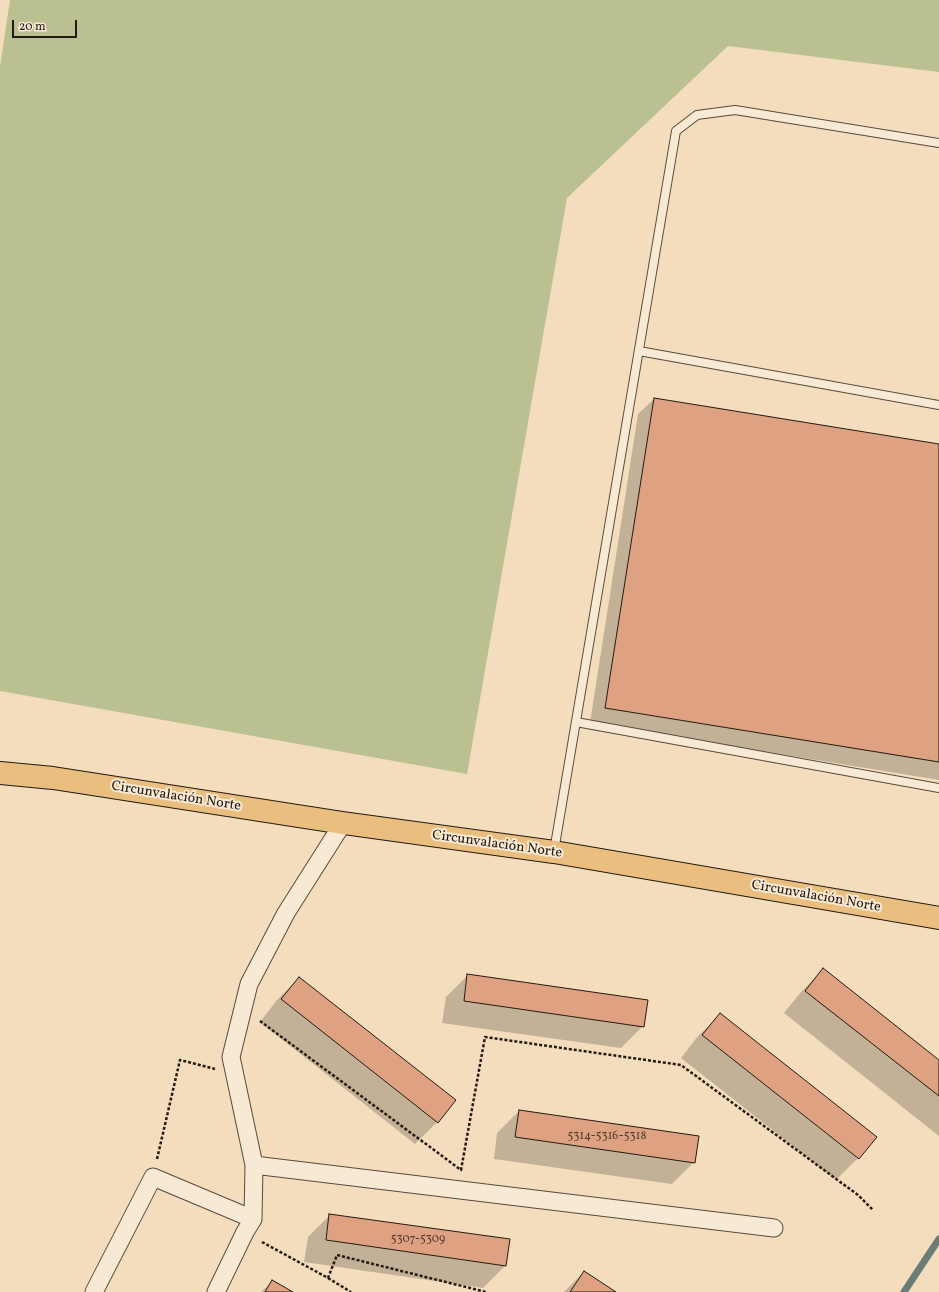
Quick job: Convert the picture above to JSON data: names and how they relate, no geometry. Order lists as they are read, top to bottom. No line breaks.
{"streets":{"main road":["Circunvalación Norte"]},"house_numbers":["5314-5316-5318","5307-5309"],"scale_bar":"20 m"}
